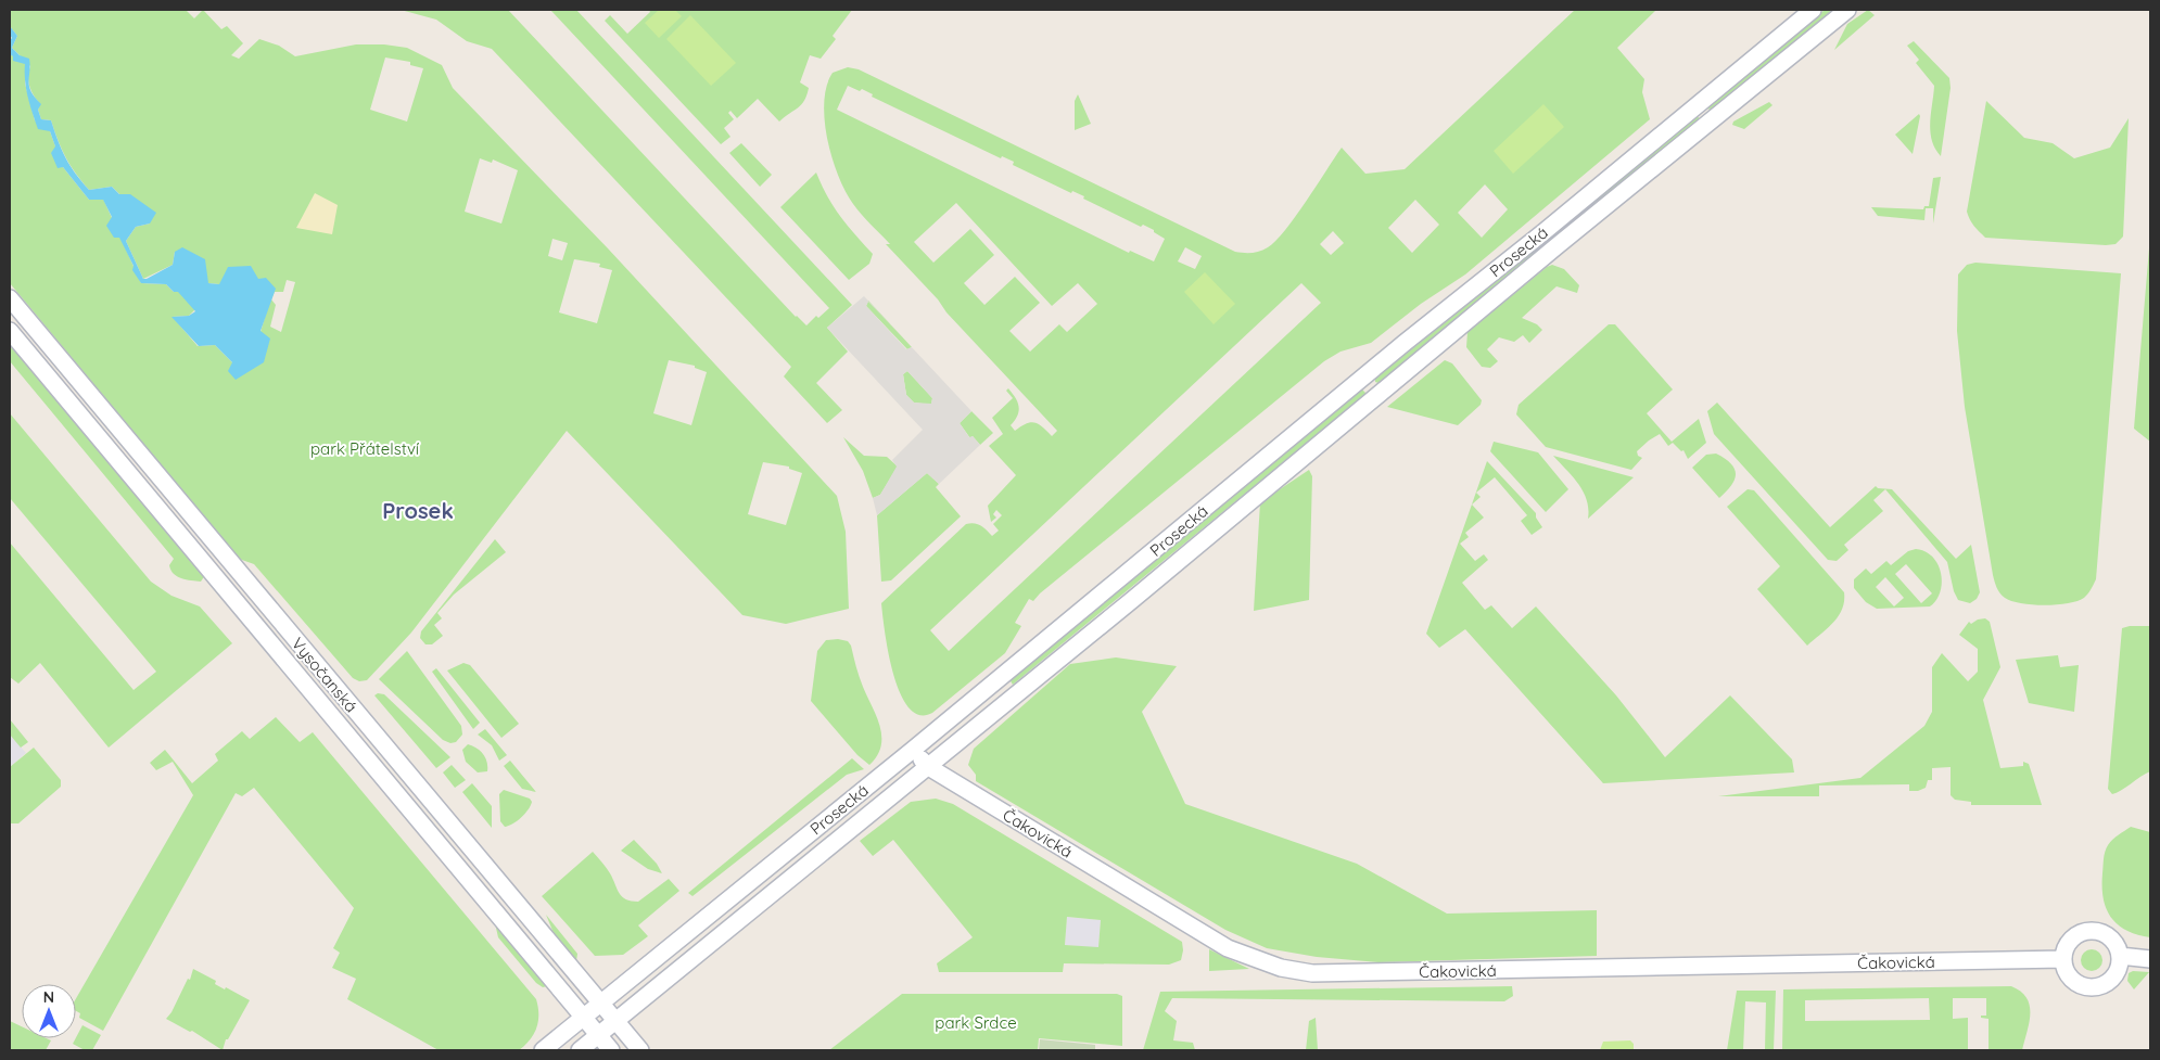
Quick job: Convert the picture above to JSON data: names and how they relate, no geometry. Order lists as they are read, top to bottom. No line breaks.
{"streets":{"main road":["Prosecká","Vysočanská","Čakovická"]},"crossings":[["Prosecká","Vysočanská"],["Prosecká","Čakovická"]],"districts":["Prosek"],"parks":["park Přátelství","park Srdce"],"north":"top"}
